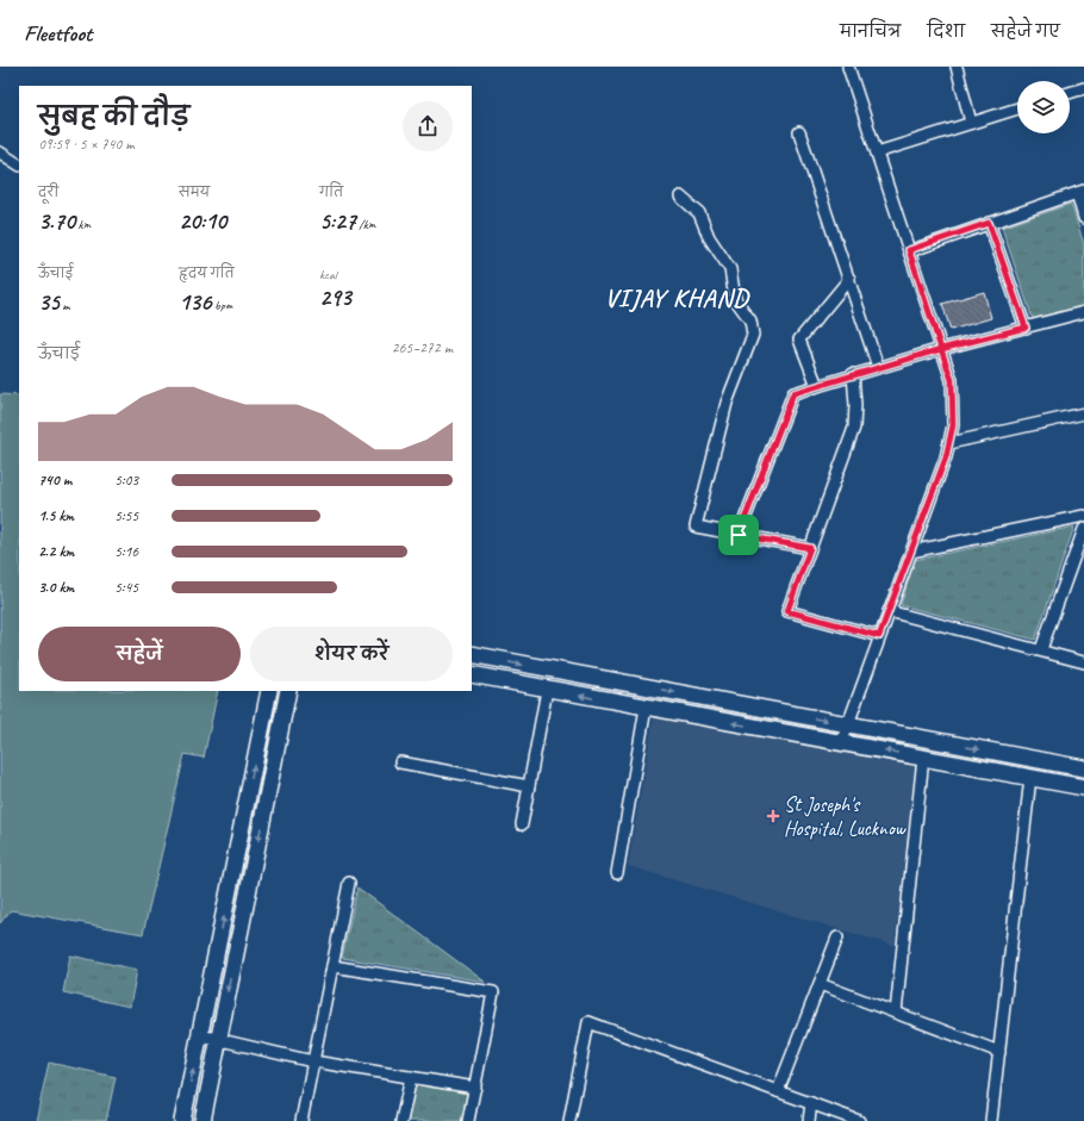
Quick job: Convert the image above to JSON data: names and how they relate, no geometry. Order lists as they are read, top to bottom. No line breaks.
{"districts":["VIJAY KHAND"],"places":{"health":["St Joseph's Hospital, Lucknow"]},"page":{"header":"Fleetfoot","nav":["मानचित्र","दिशा","सहेजे गए"],"heading":["सुबह की दौड़","09:59 · 5 × 740 m"],"stats":[["दूरी","3.70 km"],["समय","20:10"],["गति","5:27 /km"],["ऊँचाई","35 m"],["हृदय गति","136 bpm"],["kcal","293"]],"chart":["ऊँचाई","265–272 m"],"list":[{"name":"740 m","note":"5:03"},{"name":"1.5 km","note":"5:55"},{"name":"2.2 km","note":"5:16"},{"name":"3.0 km","note":"5:45"}],"buttons":["सहेजें","शेयर करें"]}}
